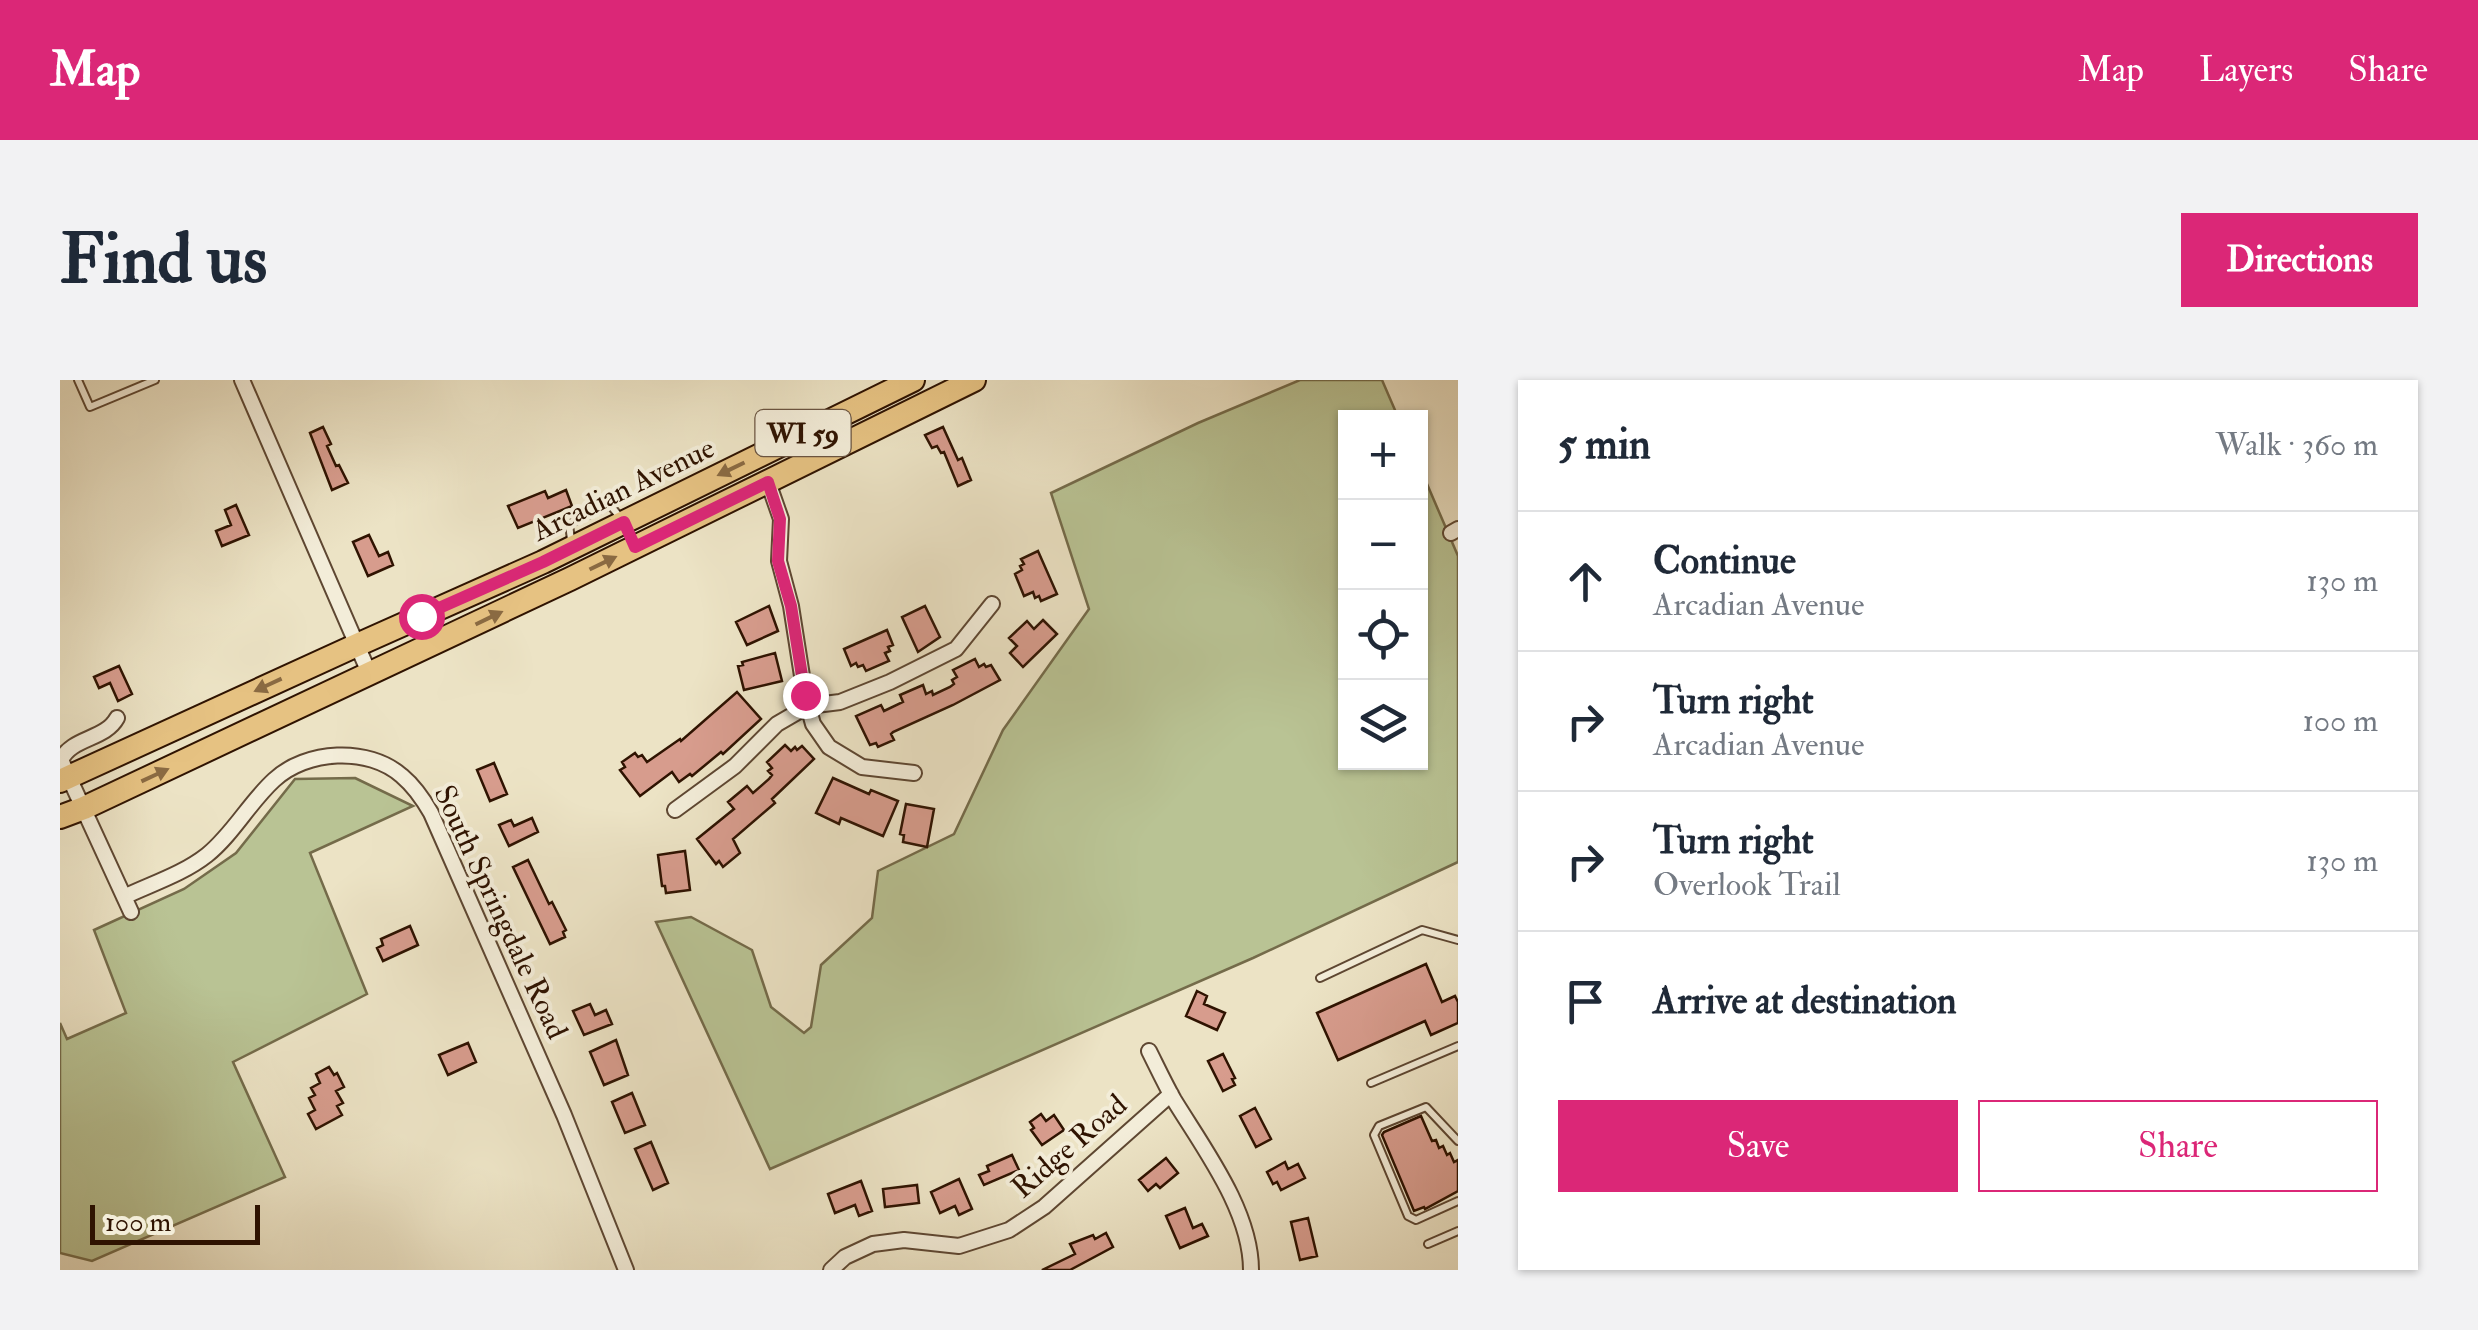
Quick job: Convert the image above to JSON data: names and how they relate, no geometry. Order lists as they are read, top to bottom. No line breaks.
{"streets":{"main road":["WI 59","Arcadian Avenue"],"street":["South Springdale Road","Ridge Road"]},"crossings":[["WI 59","Arcadian Avenue"]],"scale_bar":"100 m","page":{"header":"Map","nav":["Map","Layers","Share"],"buttons":["Directions",["Save","Share"]],"title":"Find us","heading":["5 min","Walk · 360 m"],"map_buttons":["+","−"],"list":[["Continue","Arcadian Avenue","130 m"],["Turn right","Arcadian Avenue","100 m"],["Turn right","Overlook Trail","130 m"],"Arrive at destination"],"scale":"100 m"}}
